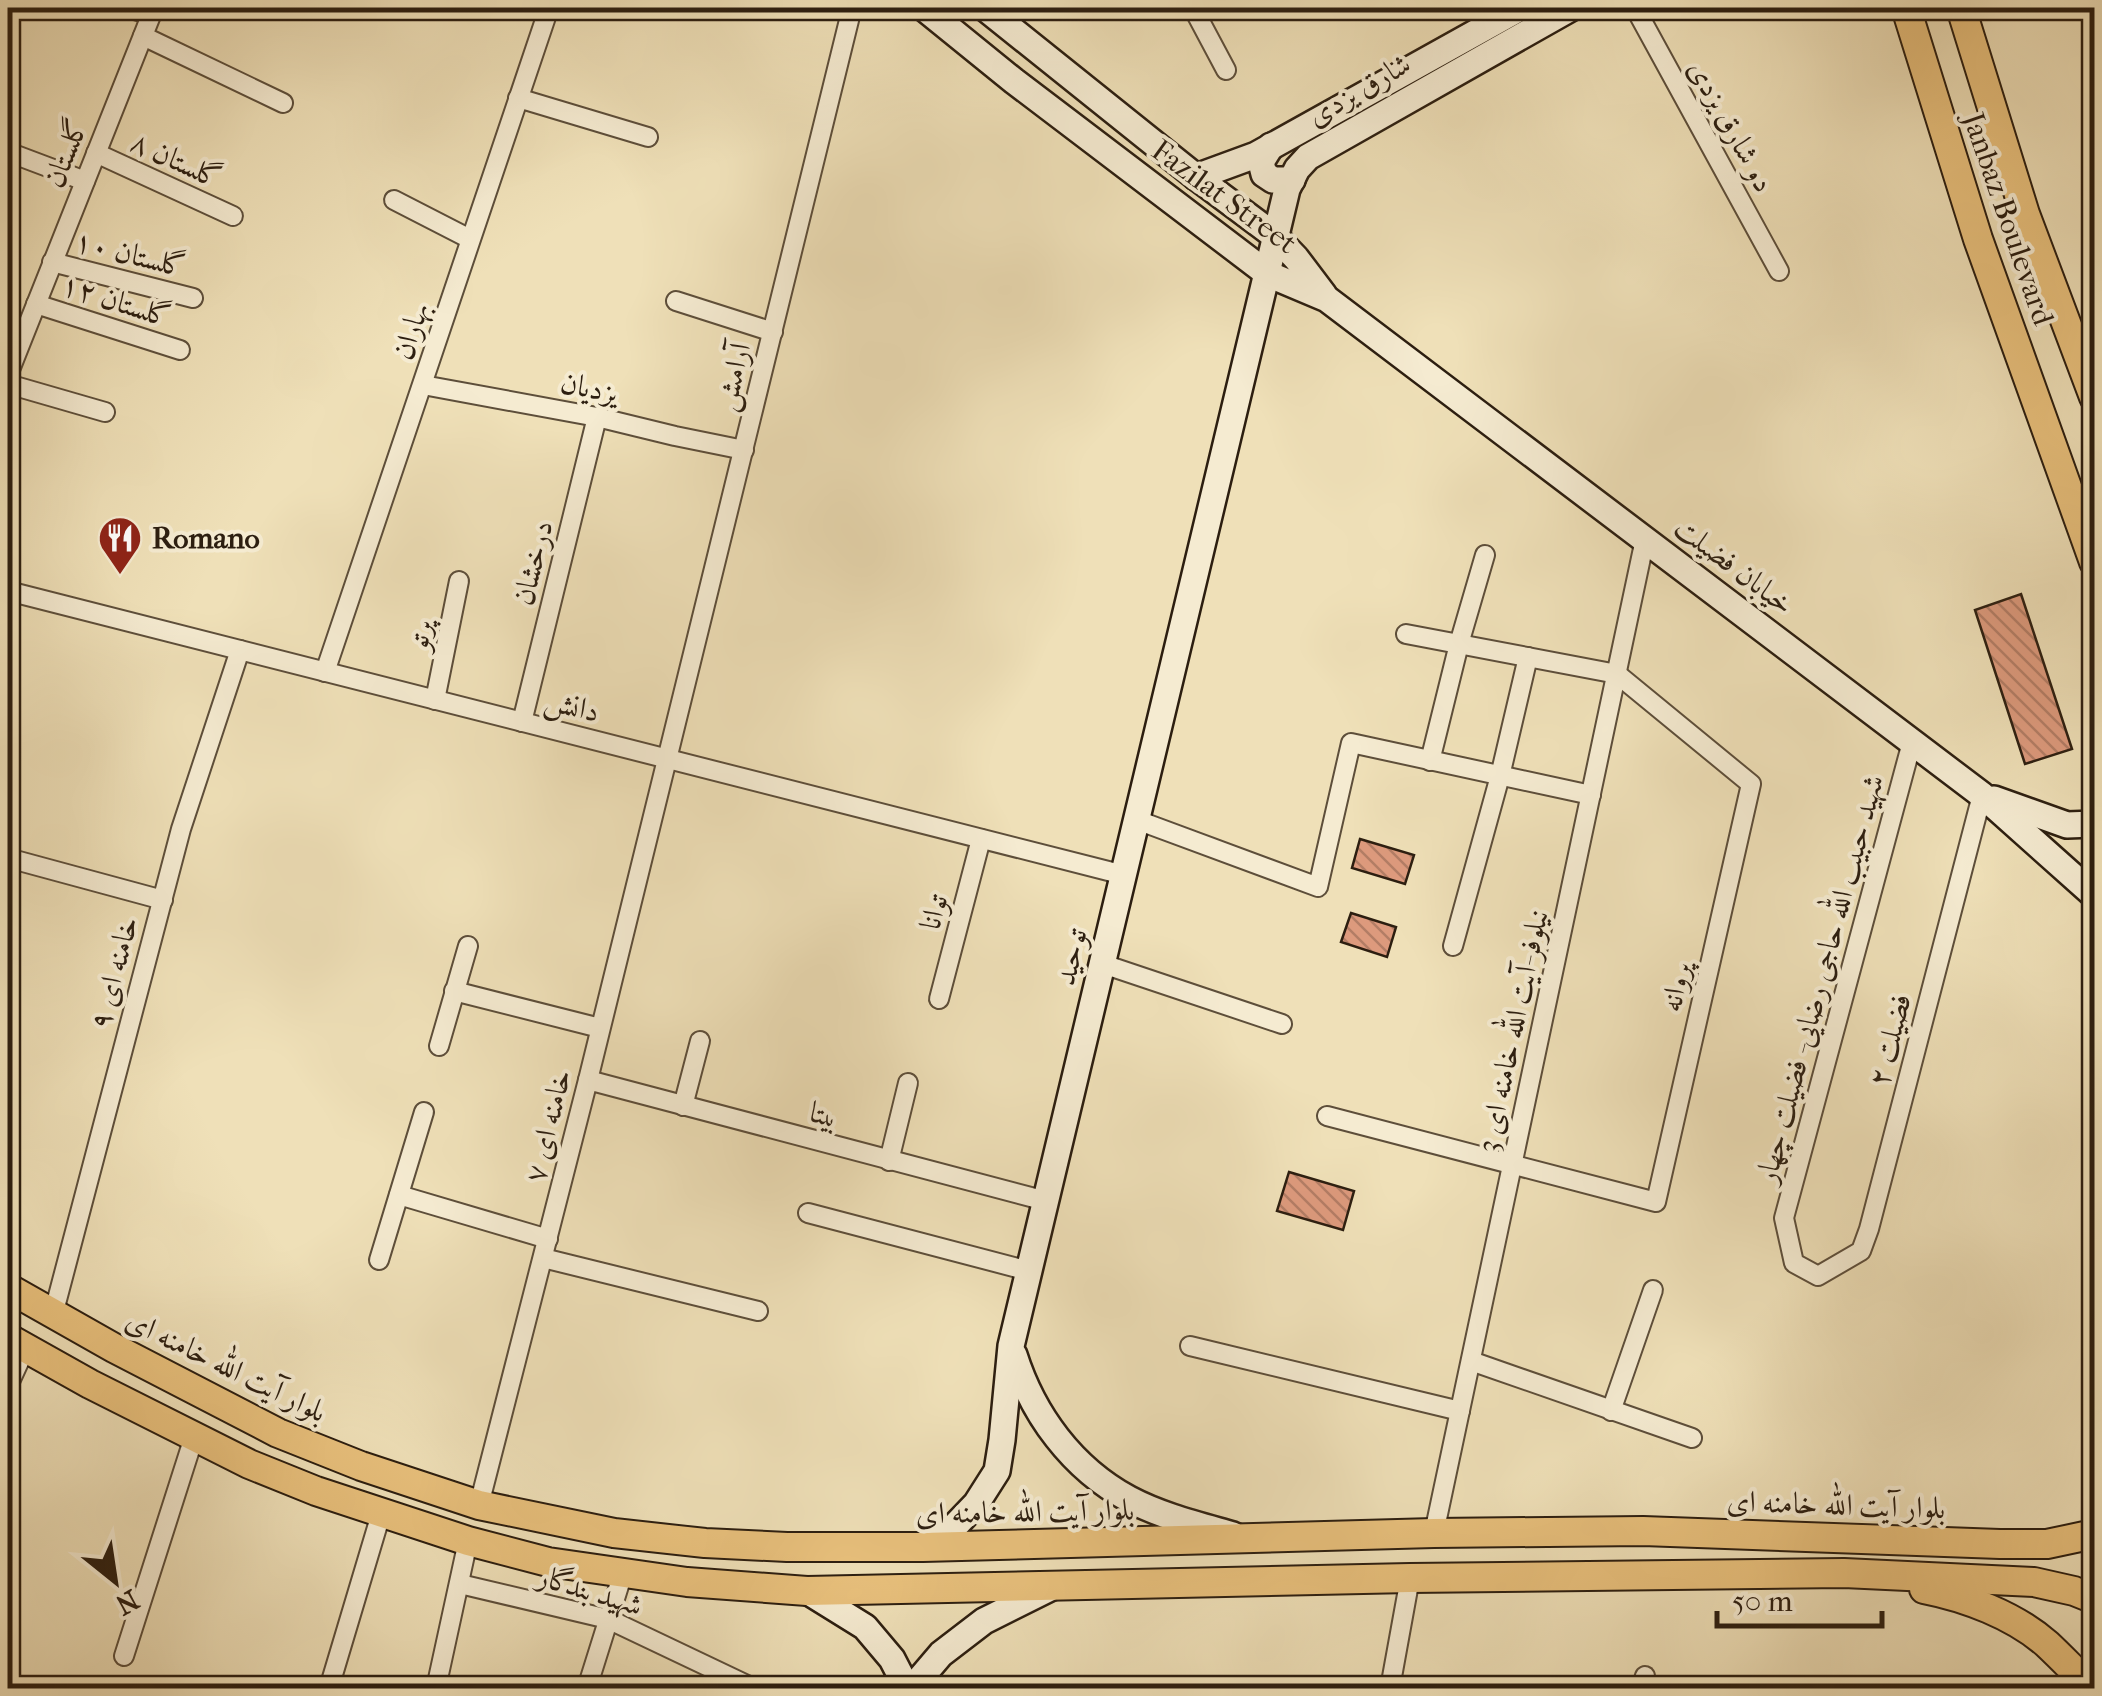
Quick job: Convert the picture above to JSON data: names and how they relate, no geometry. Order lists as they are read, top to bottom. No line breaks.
{"streets":{"main road":["شارق یزدی","Fazilat Street","Janbaz Boulevard","خیابان فضیلت","توحید","بلوار آیت الله خامنه ای"],"street":["دو شارق یزدی","گلستان","گلستان ۸","گلستان ۱۰","گلستان ۱۲","بهاران","آرامش","یزدیان","درخشان","پرتو","دانش","توانا","خامنه ای ۹","شهید حبیب الله حاجی رضایی- فضیلت چهار","پروانه","نیلوفر-آیت الله خامنه ای 3","فضیلت ۲","بیتا","خامنه ای ۷","شهید بندگار"]},"crossings":[["شارق یزدی","Fazilat Street"],["شارق یزدی","توحید"],["گلستان","گلستان ۸"],["گلستان","گلستان ۱۰"],["گلستان","گلستان ۱۲"],["Fazilat Street","خیابان فضیلت"],["Fazilat Street","توحید"],["بهاران","یزدیان"],["بهاران","دانش"],["آرامش","یزدیان"],["آرامش","دانش"],["آرامش","خامنه ای ۷"],["یزدیان","درخشان"],["درخشان","دانش"],["خیابان فضیلت","شهید حبیب الله حاجی رضایی- فضیلت چهار"],["خیابان فضیلت","نیلوفر-آیت الله خامنه ای 3"],["خیابان فضیلت","فضیلت ۲"],["پرتو","دانش"],["دانش","توانا"],["دانش","توحید"],["دانش","خامنه ای ۹"],["دانش","خامنه ای ۷"],["توحید","بیتا"],["توحید","بلوار آیت الله خامنه ای"],["خامنه ای ۹","بلوار آیت الله خامنه ای"],["شهید حبیب الله حاجی رضایی- فضیلت چهار","فضیلت ۲"],["پروانه","نیلوفر-آیت الله خامنه ای 3"],["نیلوفر-آیت الله خامنه ای 3","بلوار آیت الله خامنه ای"],["بیتا","خامنه ای ۷"],["خامنه ای ۷","بلوار آیت الله خامنه ای"]],"places":{"restaurant":["Romano"]},"scale_bar":"50 m","north":"bottom right"}
